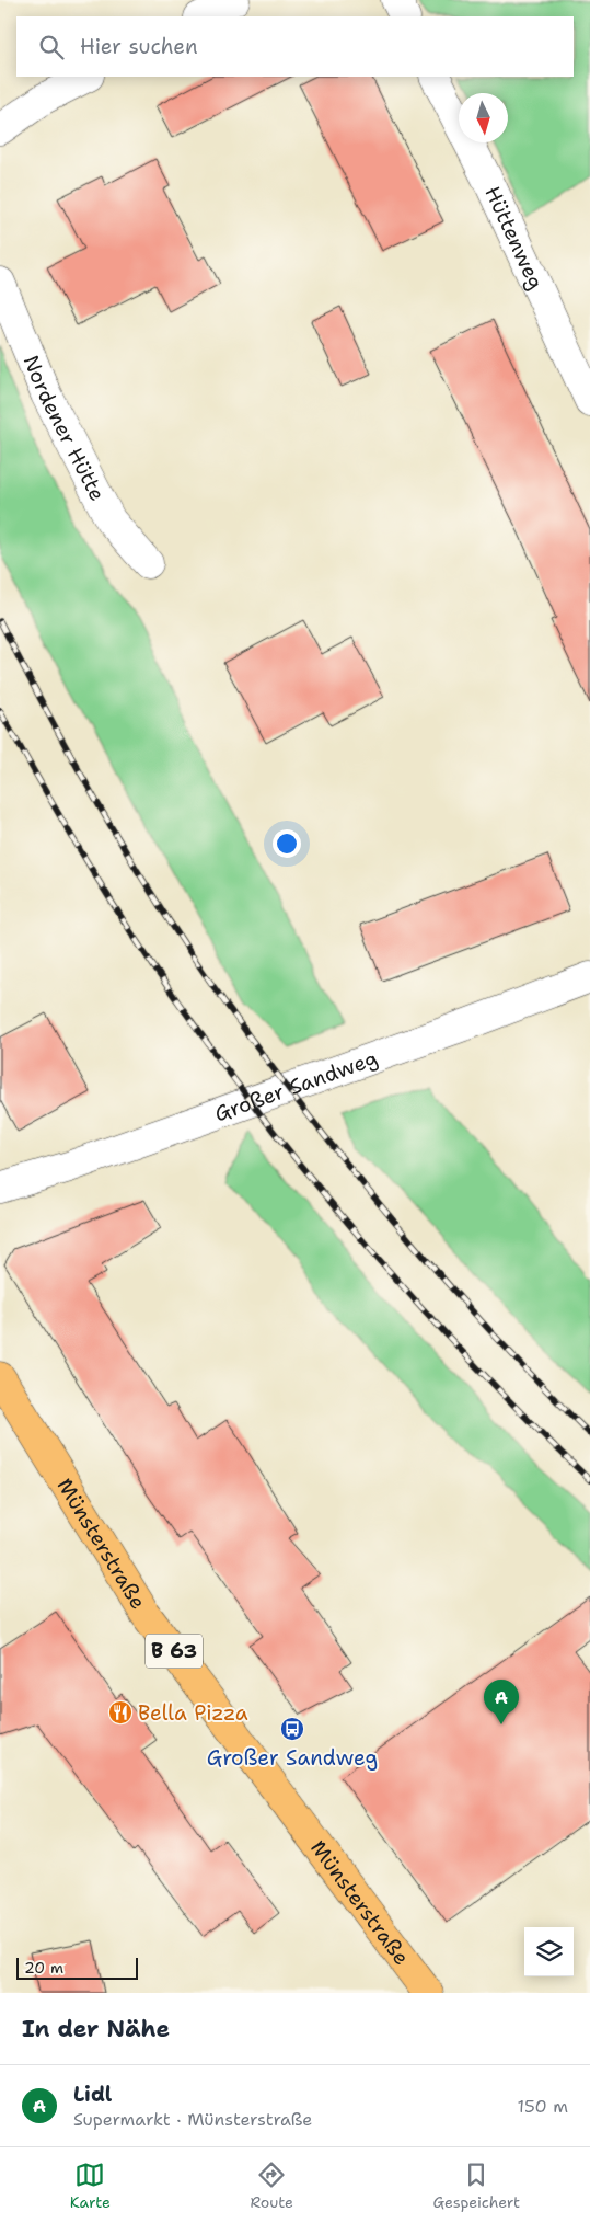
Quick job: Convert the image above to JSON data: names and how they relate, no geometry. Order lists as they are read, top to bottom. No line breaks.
{"streets":{"main road":["Münsterstraße","B 63"],"street":["Hüttenweg","Nordener Hütte","Großer Sandweg"]},"places":{"restaurant":["Bella Pizza"],"bus stop":["Großer Sandweg"]},"scale_bar":"20 m","north":"bottom","page":{"search":"Hier suchen","pins":"A","scale":"20 m","heading":"In der Nähe","list":[{"mark":"A","name":"Lidl","note":"Supermarkt · Münsterstraße","value":"150 m"}],"nav":["Karte","Route","Gespeichert"]}}
